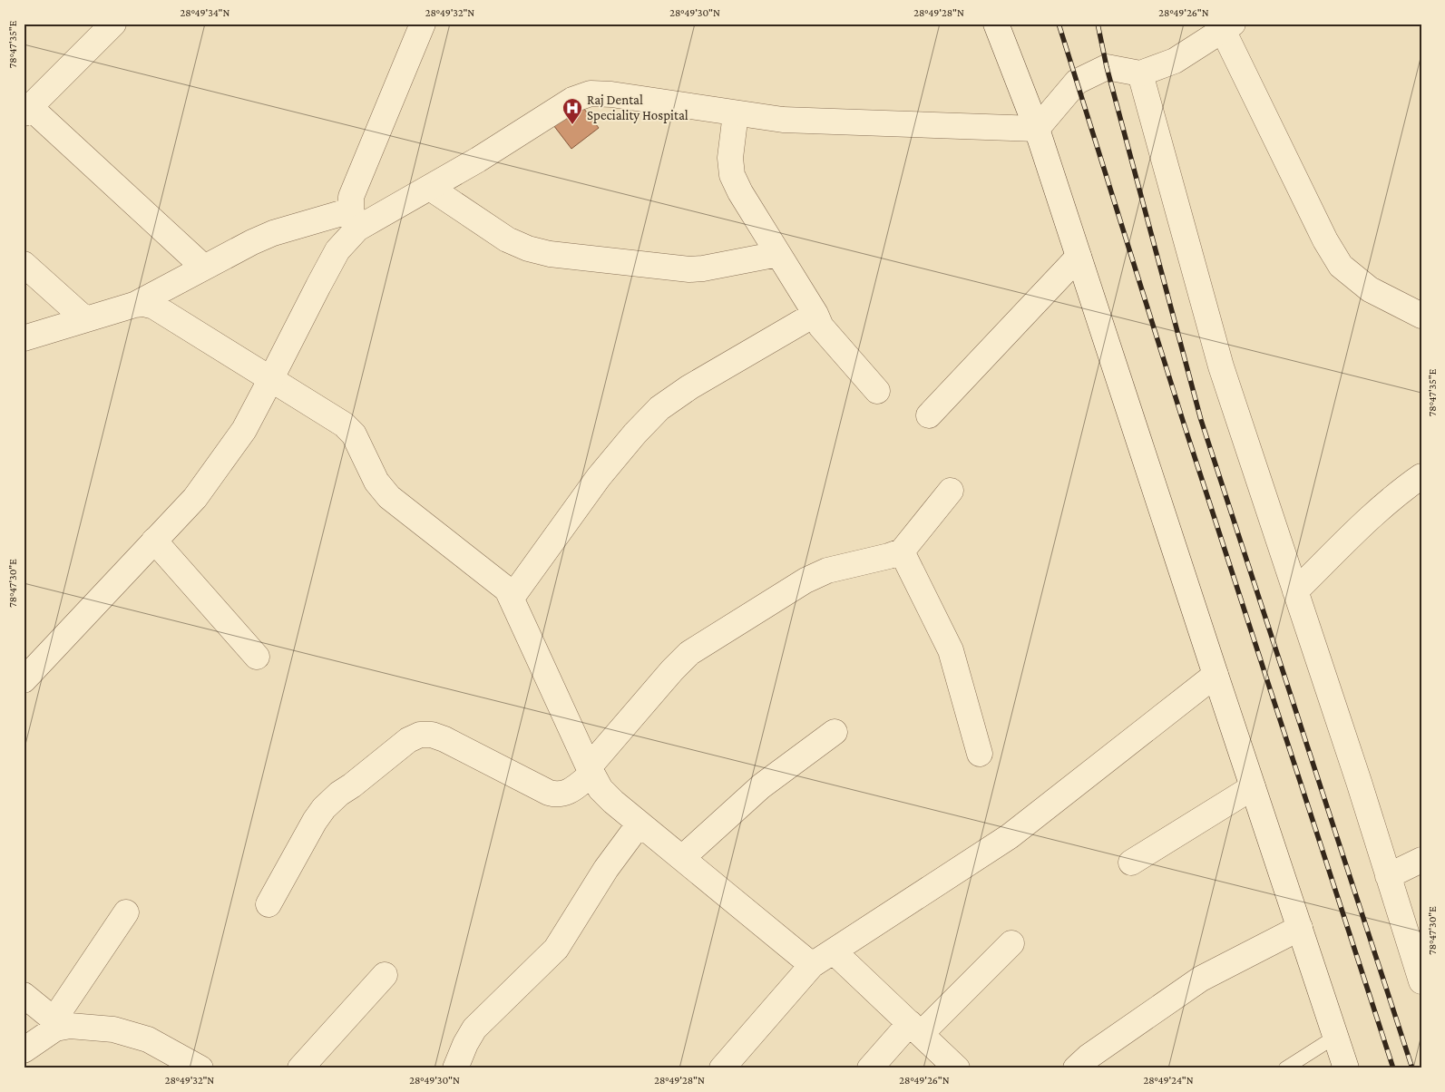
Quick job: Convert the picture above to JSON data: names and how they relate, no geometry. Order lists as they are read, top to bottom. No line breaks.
{"places":{"hospital":["Raj Dental Speciality Hospital"]},"coordinates":["28°49'34\"N","28°49'32\"N","28°49'30\"N","28°49'28\"N","28°49'26\"N","78°47'35\"E","78°47'30\"E","28°49'24\"N"]}
